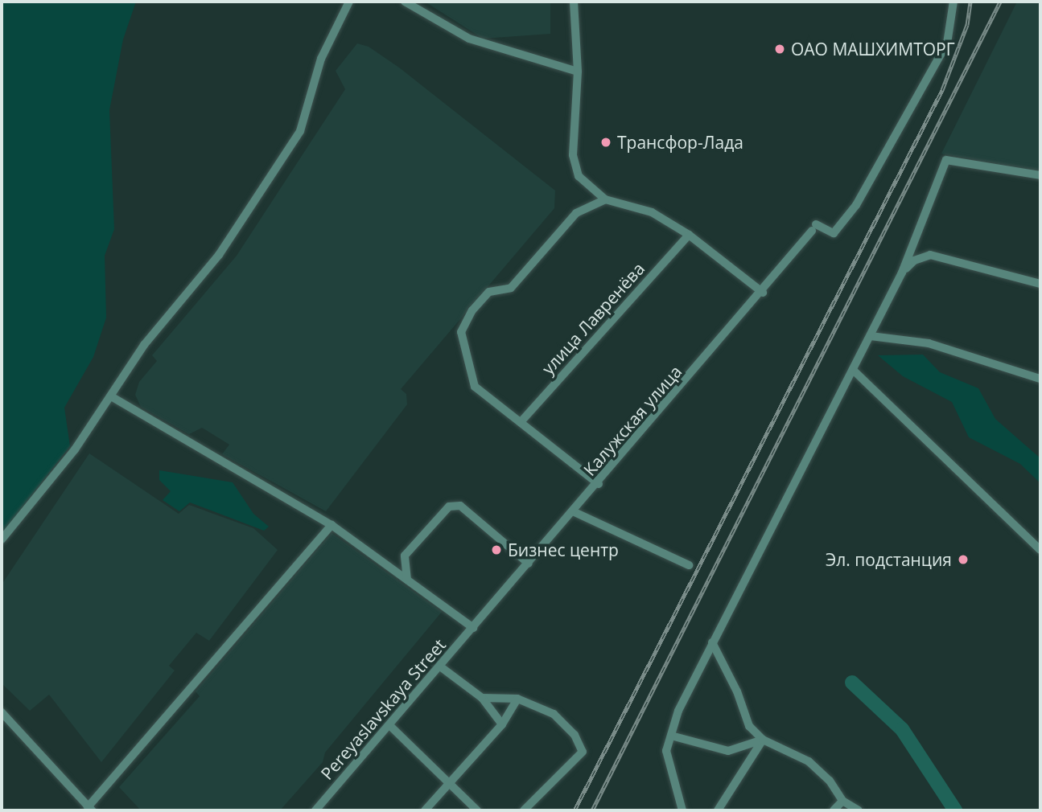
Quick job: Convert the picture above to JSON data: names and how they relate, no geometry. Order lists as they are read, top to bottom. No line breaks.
{"streets":{"street":["улица Лавренёва","Калужская улица","Pereyaslavskaya Street"]},"crossings":[["Калужская улица","Pereyaslavskaya Street"]],"places":["ОАО МАШХИМТОРГ","Трансфор-Лада","Бизнес центр","Эл. подстанция"]}
